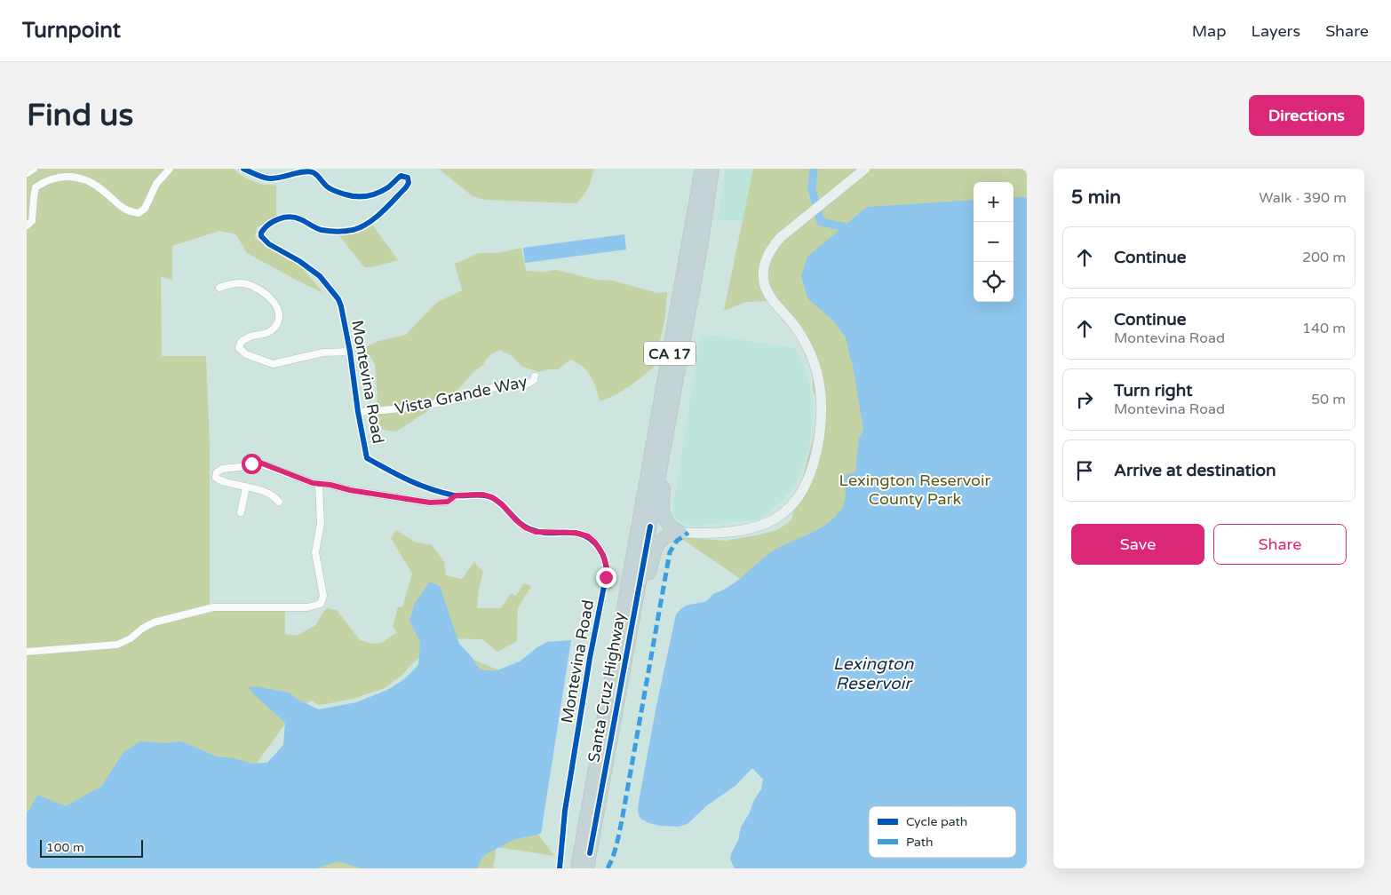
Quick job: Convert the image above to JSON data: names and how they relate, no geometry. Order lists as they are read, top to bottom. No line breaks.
{"streets":{"highway":["CA 17","Santa Cruz Highway"],"street":["Montevina Road","Vista Grande Way"]},"crossings":[["Montevina Road","Vista Grande Way"]],"water":["Lexington Reservoir"],"parks":["Lexington Reservoir County Park"],"legend":["Cycle path","Path"],"scale_bar":"100 m","page":{"header":"Turnpoint","nav":["Map","Layers","Share"],"buttons":["Directions",["Save","Share"]],"title":"Find us","heading":["5 min","Walk · 390 m"],"map_buttons":["+","−"],"list":[["Continue","200 m"],["Continue","Montevina Road","140 m"],["Turn right","Montevina Road","50 m"],"Arrive at destination"],"scale":"100 m"}}
